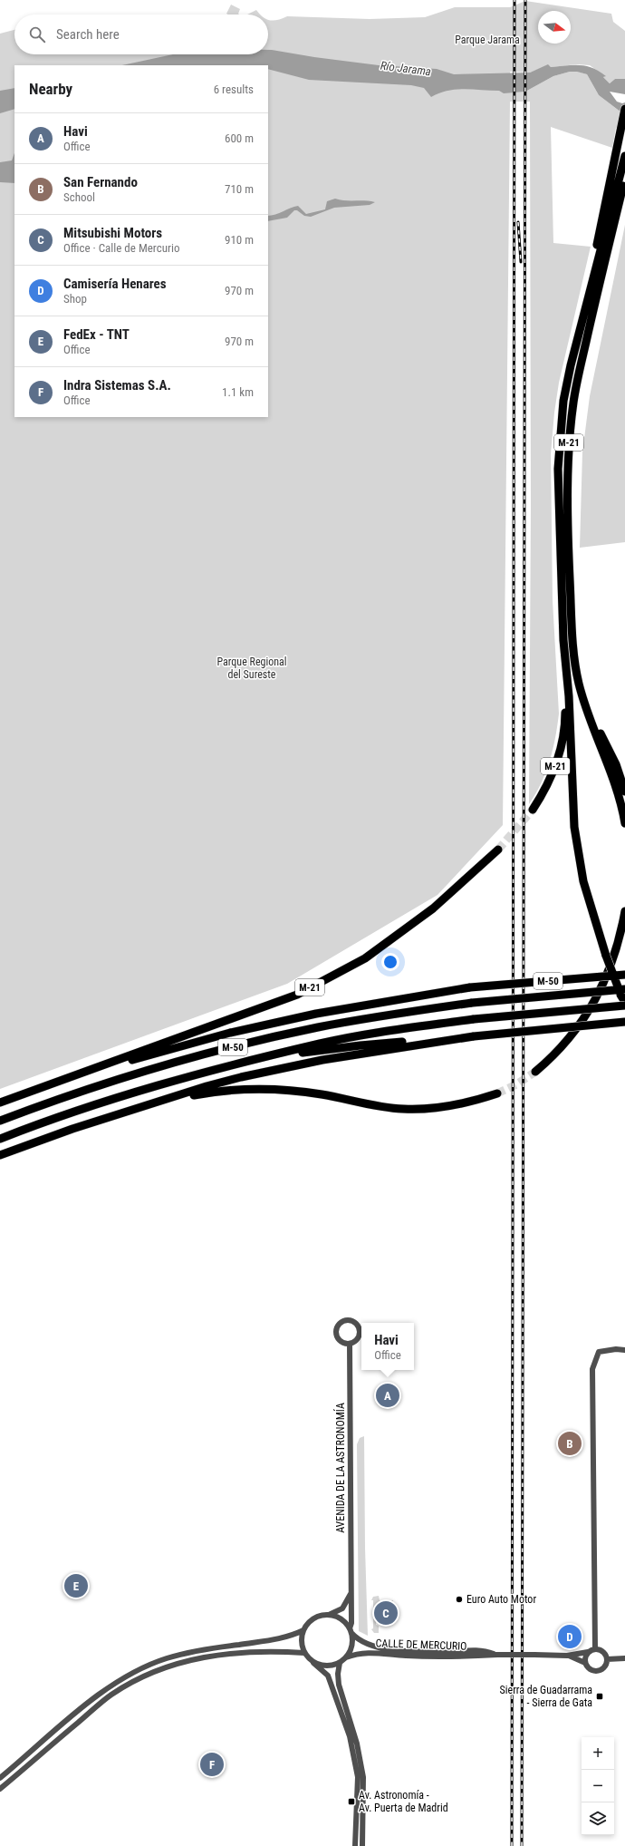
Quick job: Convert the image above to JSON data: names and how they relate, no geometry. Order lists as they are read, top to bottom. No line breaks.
{"streets":{"highway":["M-21","M-50"],"street":["AVENIDA DE LA ASTRONOMÍA","CALLE DE MERCURIO"]},"crossings":[["M-21","M-50"],["AVENIDA DE LA ASTRONOMÍA","CALLE DE MERCURIO"]],"water":["Río Jarama"],"parks":["Parque Jarama","Parque Regional del Sureste"],"places":{"other":["Euro Auto Motor"],"transit":["Sierra de Guadarrama - Sierra de Gata","Av. Astronomía - Av. Puerta de Madrid"]},"north":"right","page":{"search":"Search here","heading":["Nearby","6 results"],"list":[{"mark":"A","name":"Havi","note":"Office","value":"600 m"},{"mark":"B","name":"San Fernando","note":"School","value":"710 m"},{"mark":"C","name":"Mitsubishi Motors","note":"Office · Calle de Mercurio","value":"910 m"},{"mark":"D","name":"Camisería Henares","note":"Shop","value":"970 m"},{"mark":"E","name":"FedEx - TNT","note":"Office","value":"970 m"},{"mark":"F","name":"Indra Sistemas S.A.","note":"Office","value":"1.1 km"}],"popup":["Havi","Office"],"pins":["A","B","E","C","D","F"],"map_buttons":["+","−"]}}
